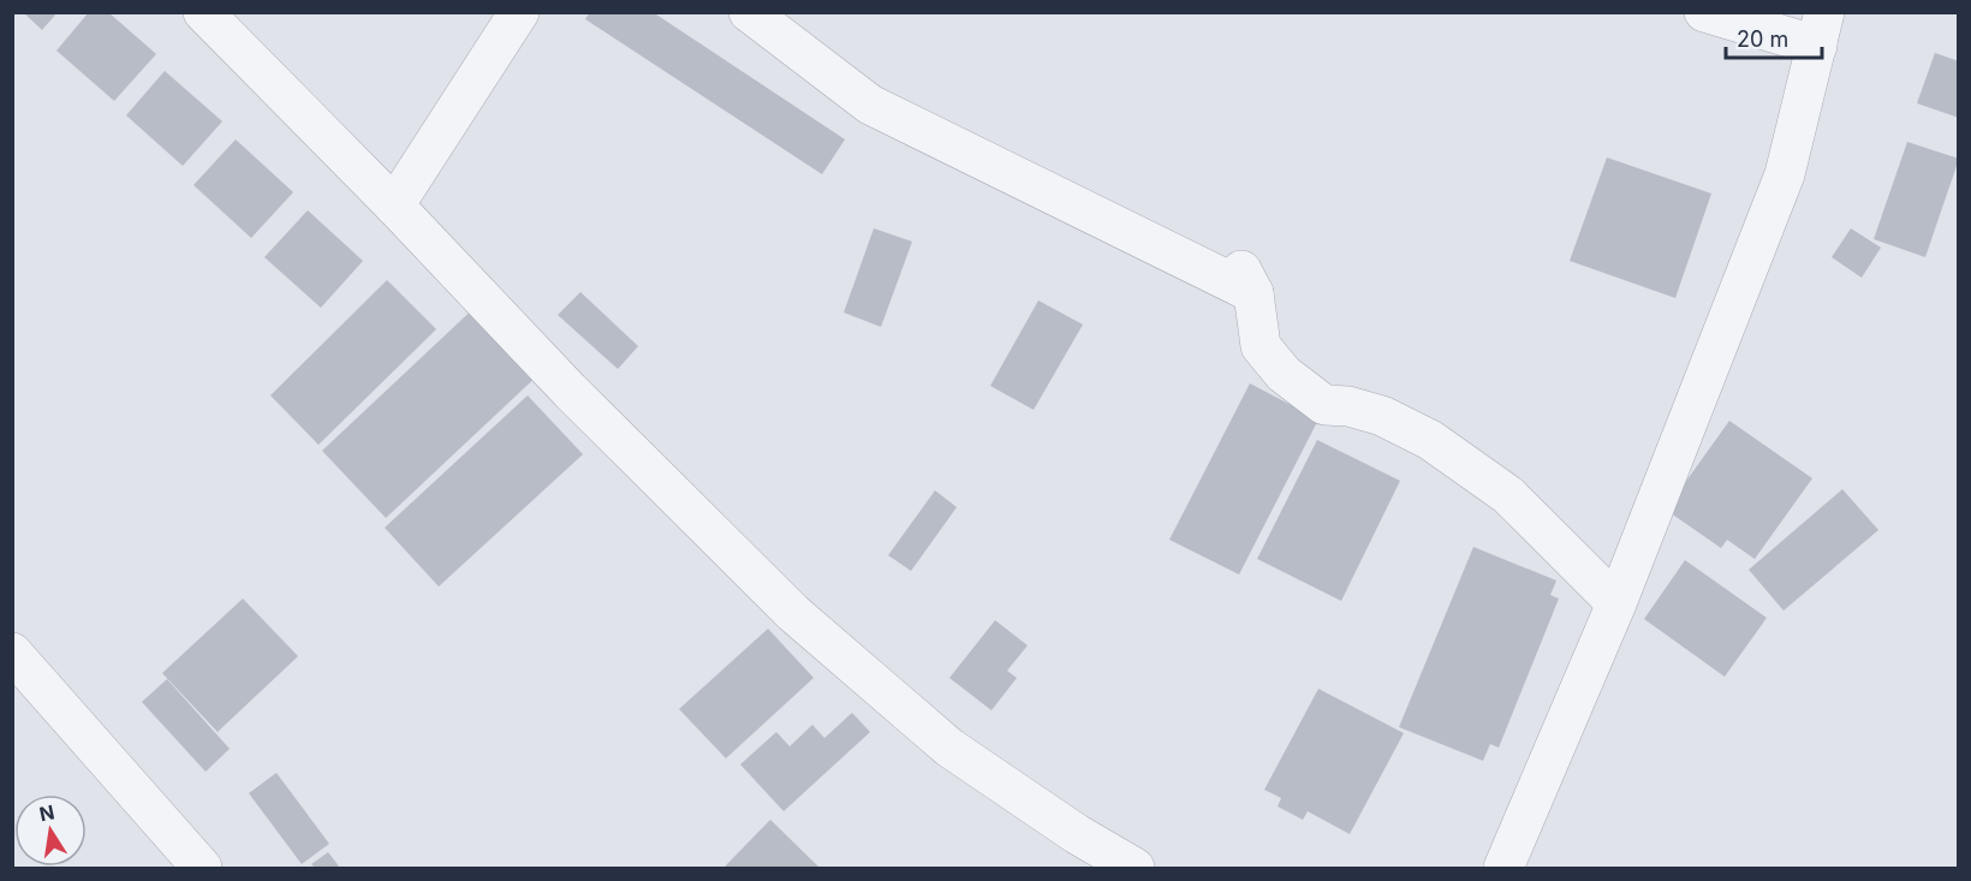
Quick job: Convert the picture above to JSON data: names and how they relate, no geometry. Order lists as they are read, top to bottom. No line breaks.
{"scale_bar":"20 m","north":"top"}
